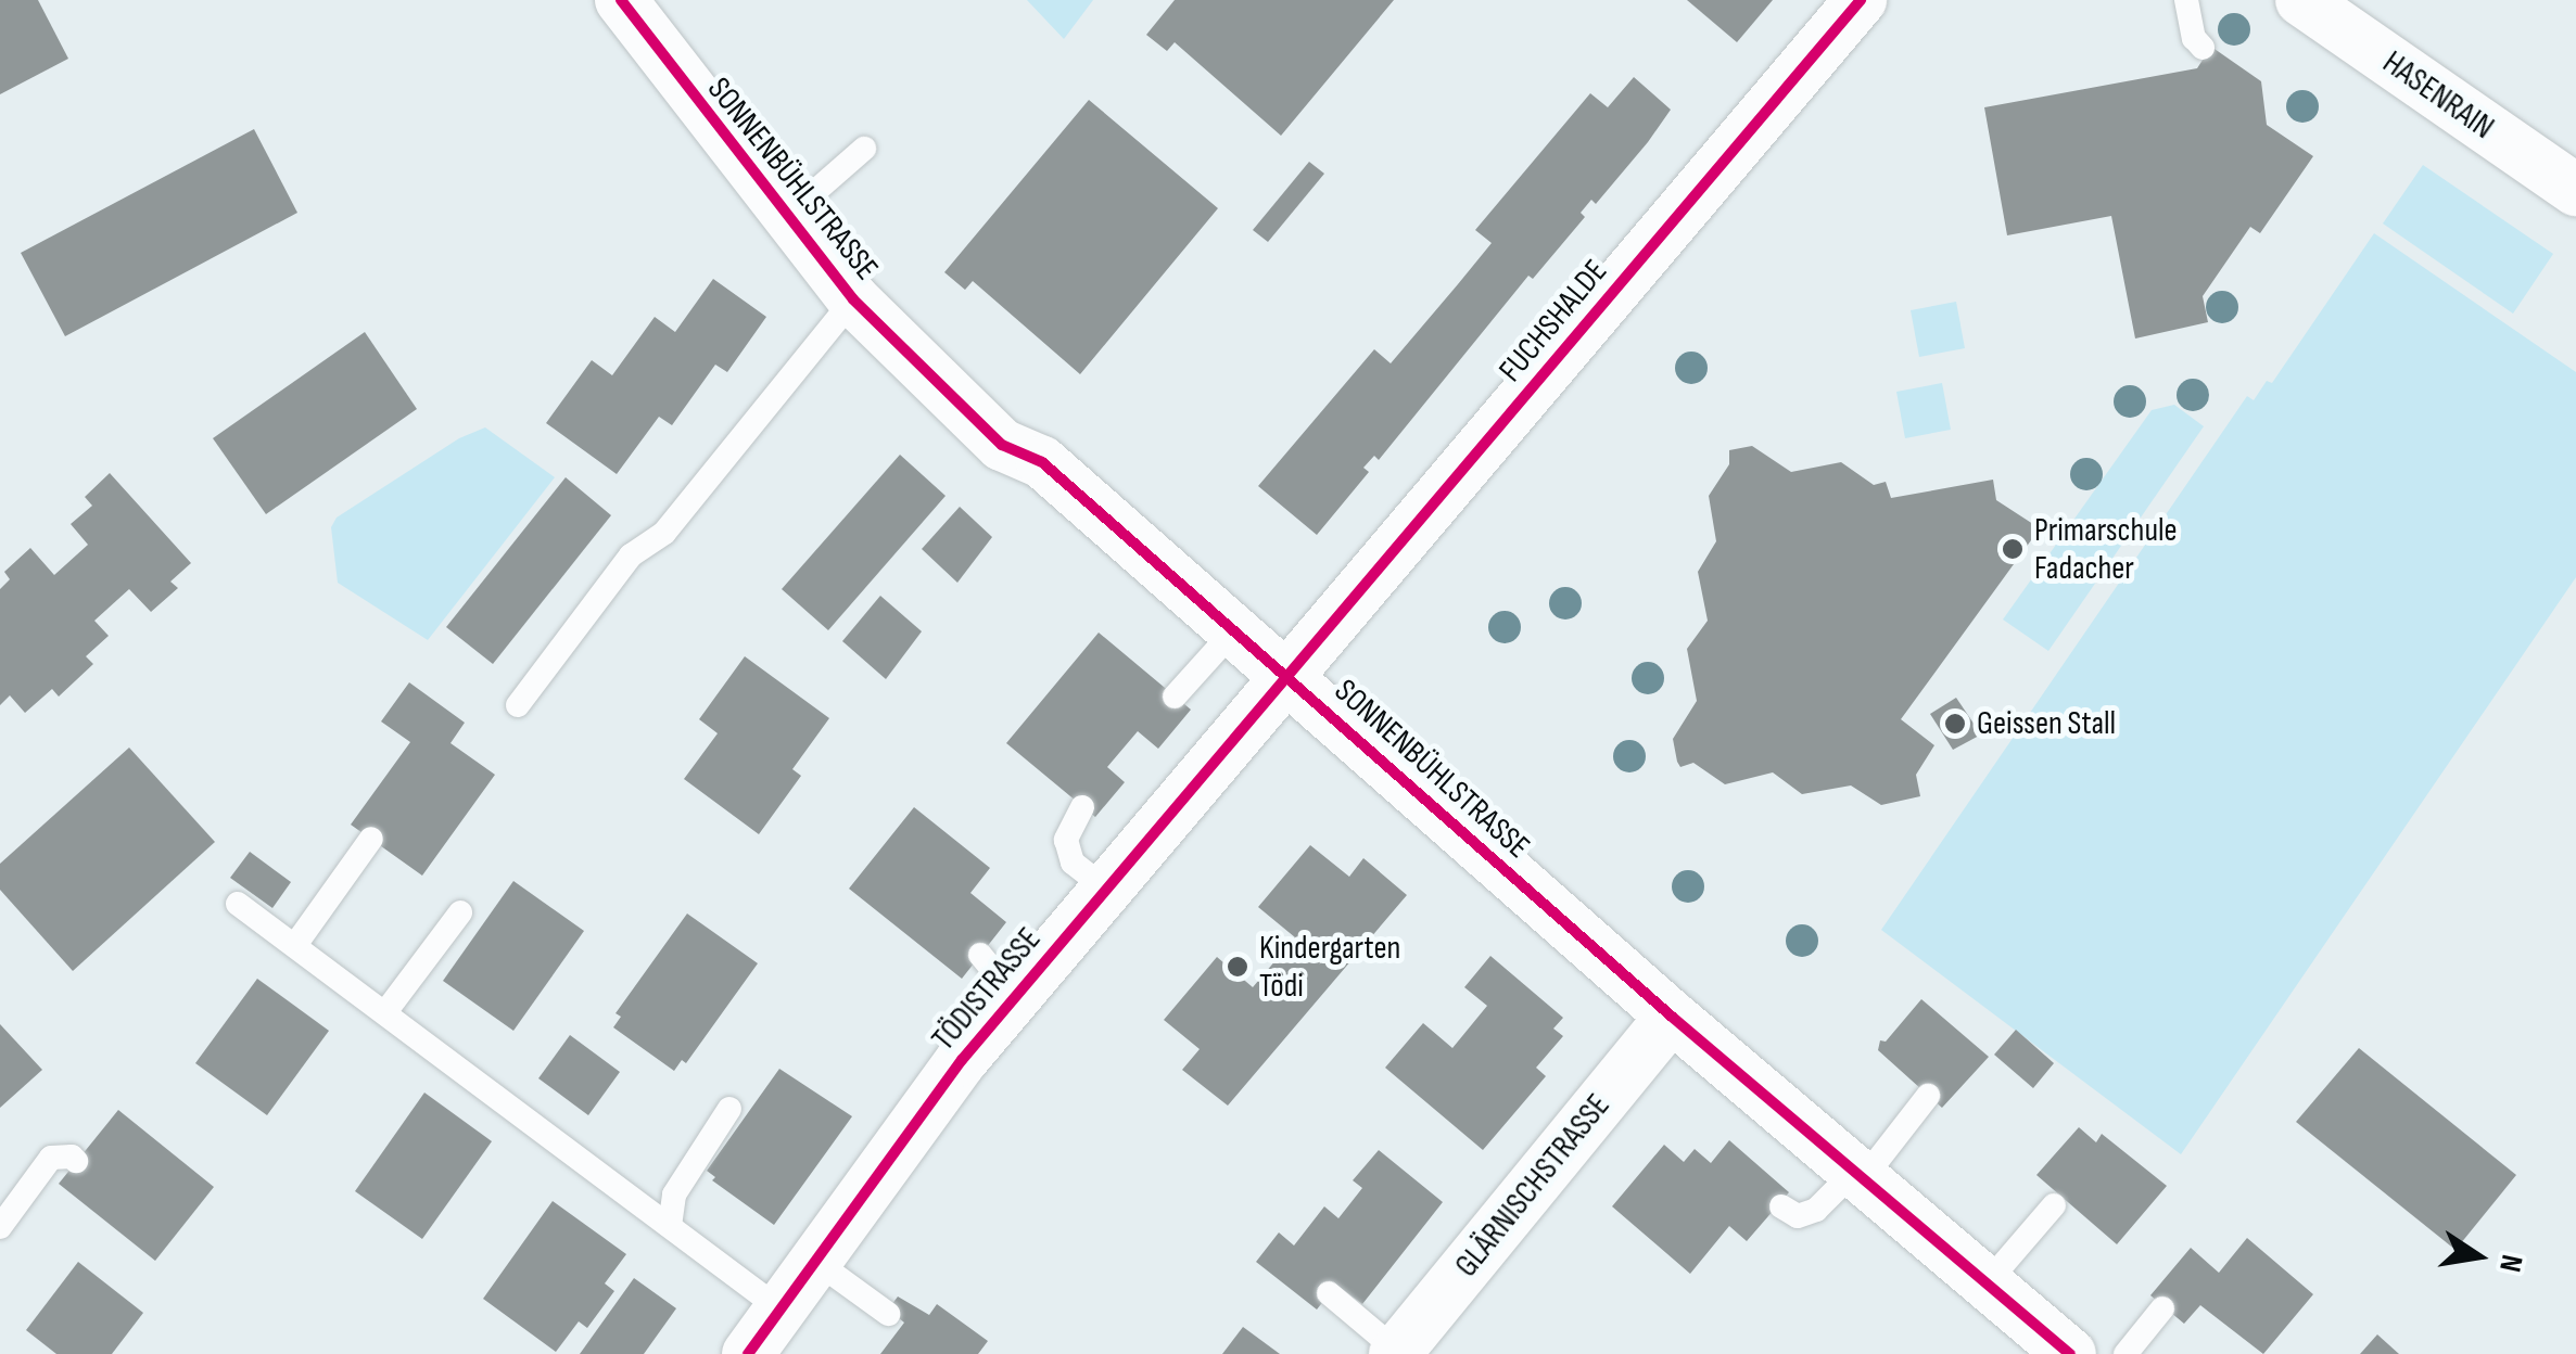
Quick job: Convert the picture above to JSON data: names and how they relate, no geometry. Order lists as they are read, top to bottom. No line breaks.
{"streets":{"street":["HASENRAIN","SONNENBÜHLSTRASSE","FUCHSHALDE","TÖDISTRASSE","GLÄRNISCHSTRASSE"]},"crossings":[["SONNENBÜHLSTRASSE","FUCHSHALDE"],["SONNENBÜHLSTRASSE","TÖDISTRASSE"],["SONNENBÜHLSTRASSE","GLÄRNISCHSTRASSE"],["FUCHSHALDE","TÖDISTRASSE"]],"places":["Primarschule Fadacher","Geissen Stall","Kindergarten Tödi"],"north":"right"}
